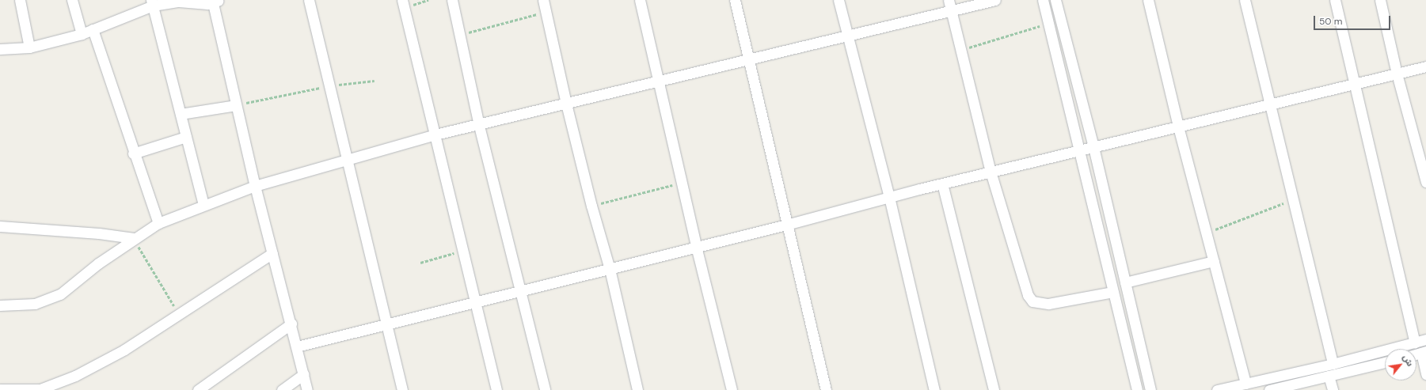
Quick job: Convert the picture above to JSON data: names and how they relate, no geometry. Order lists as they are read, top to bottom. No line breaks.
{"scale_bar":"50 m","north":"top right"}
